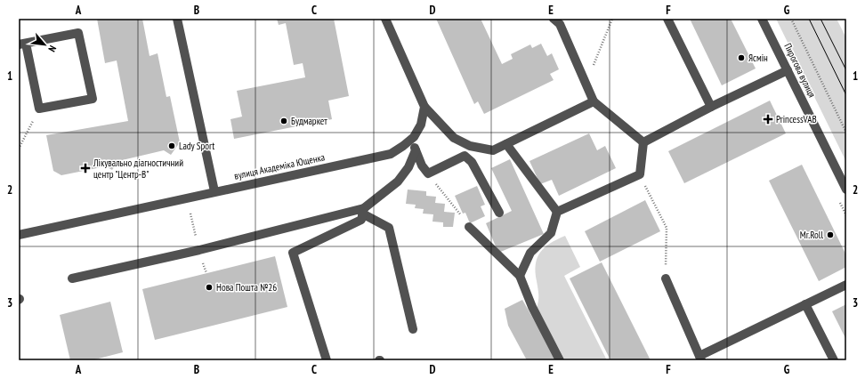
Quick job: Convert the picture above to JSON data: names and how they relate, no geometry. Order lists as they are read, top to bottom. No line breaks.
{"streets":{"street":["Пирогова вулиця","вулиця Академіка Ющенка"]},"places":{"other":["Ясмін","Будмаркет","Lady Sport","Mr.Roll","Нова Пошта №26"],"health":["PrincessVAB","Лікувально діагностичний центр \"Центр-В\""]},"north":"bottom right","grid":{"columns":["A","B","C","D","E","F","G"],"rows":["1","2","3"]}}
